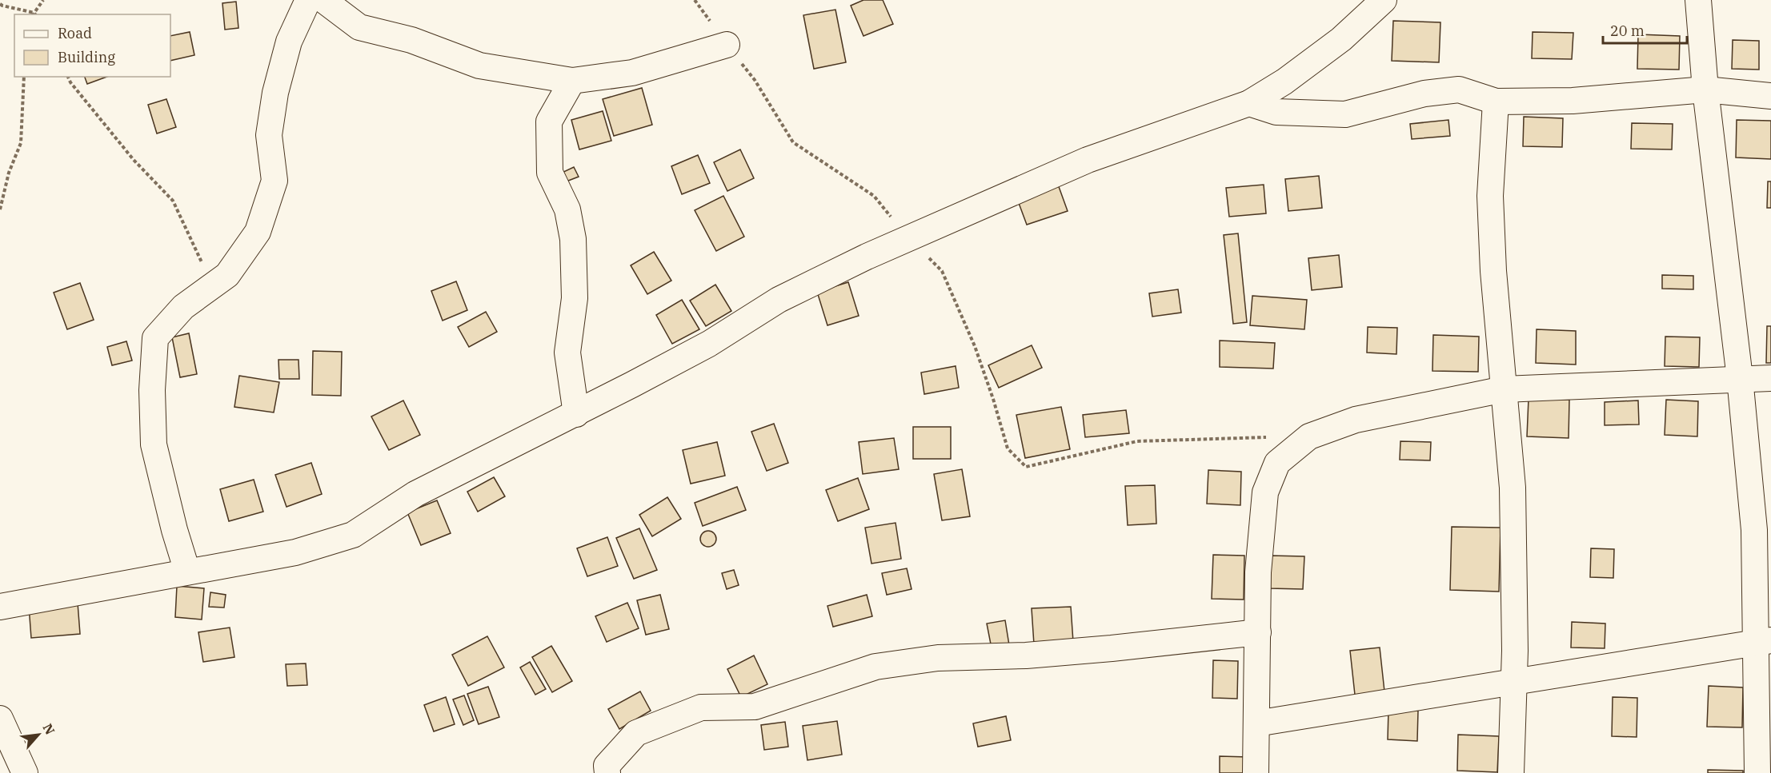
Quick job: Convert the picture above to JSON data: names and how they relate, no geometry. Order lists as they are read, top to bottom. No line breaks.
{"legend":["Road","Building"],"scale_bar":"20 m","north":"top right"}
